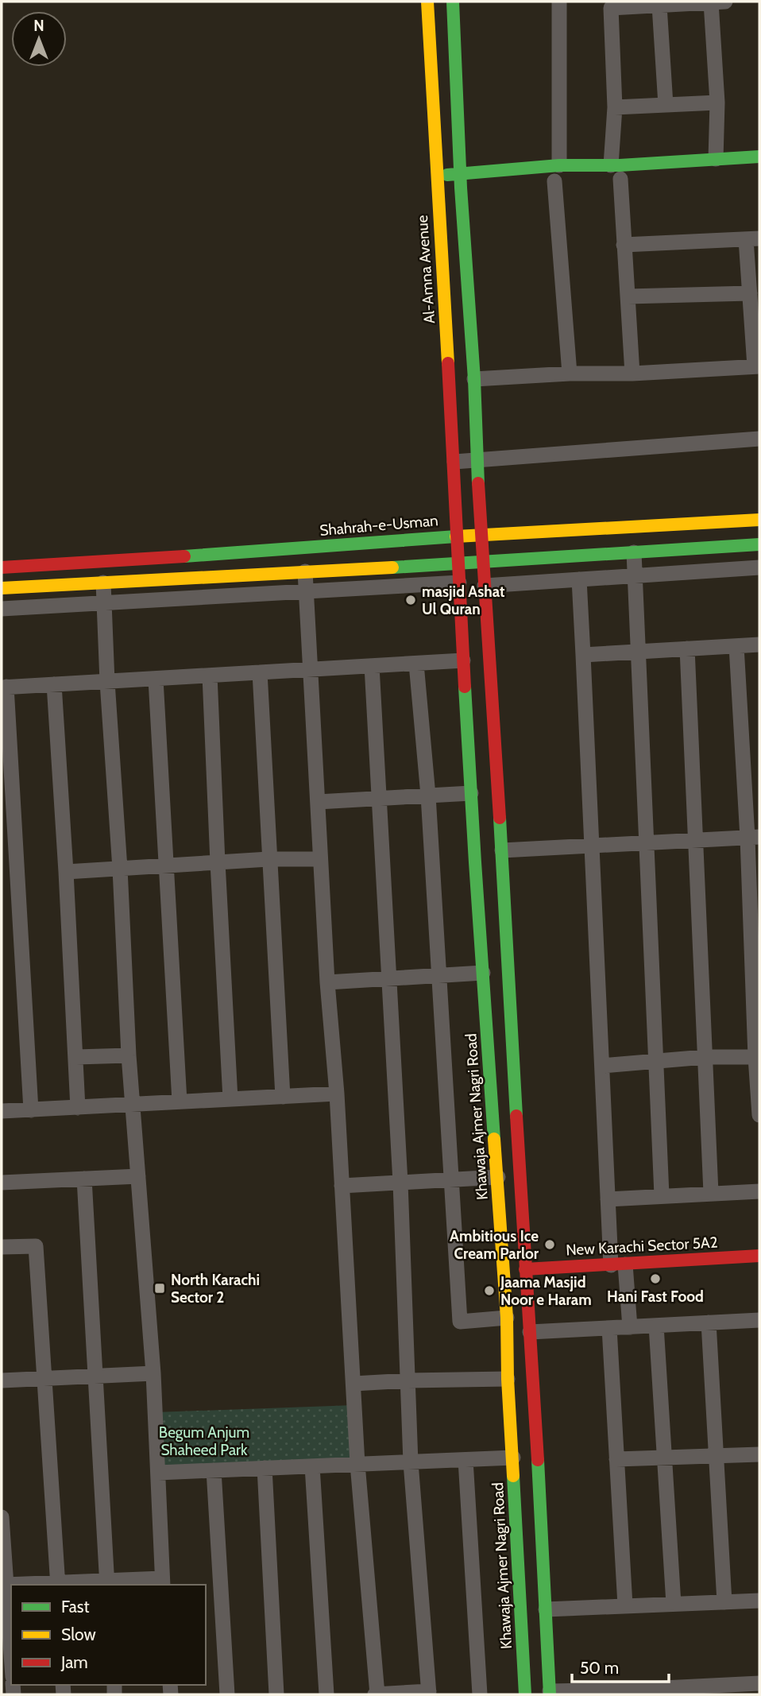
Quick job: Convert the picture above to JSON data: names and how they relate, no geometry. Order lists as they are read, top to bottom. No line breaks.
{"streets":{"main road":["Al-Amna Avenue","Shahrah-e-Usman","Khawaja Ajmer Nagri Road","New Karachi Sector 5A2"]},"crossings":[["Al-Amna Avenue","Shahrah-e-Usman"],["Al-Amna Avenue","Khawaja Ajmer Nagri Road"],["Shahrah-e-Usman","Khawaja Ajmer Nagri Road"],["Khawaja Ajmer Nagri Road","New Karachi Sector 5A2"]],"parks":["Begum Anjum Shaheed Park"],"places":{"other":["masjid Ashat Ul Quran","Ambitious Ice Cream Parlor","Hani Fast Food","Jaama Masjid Noor e Haram"],"transit":["North Karachi Sector 2"]},"legend":["Fast","Slow","Jam"],"scale_bar":"50 m","north":"top"}
